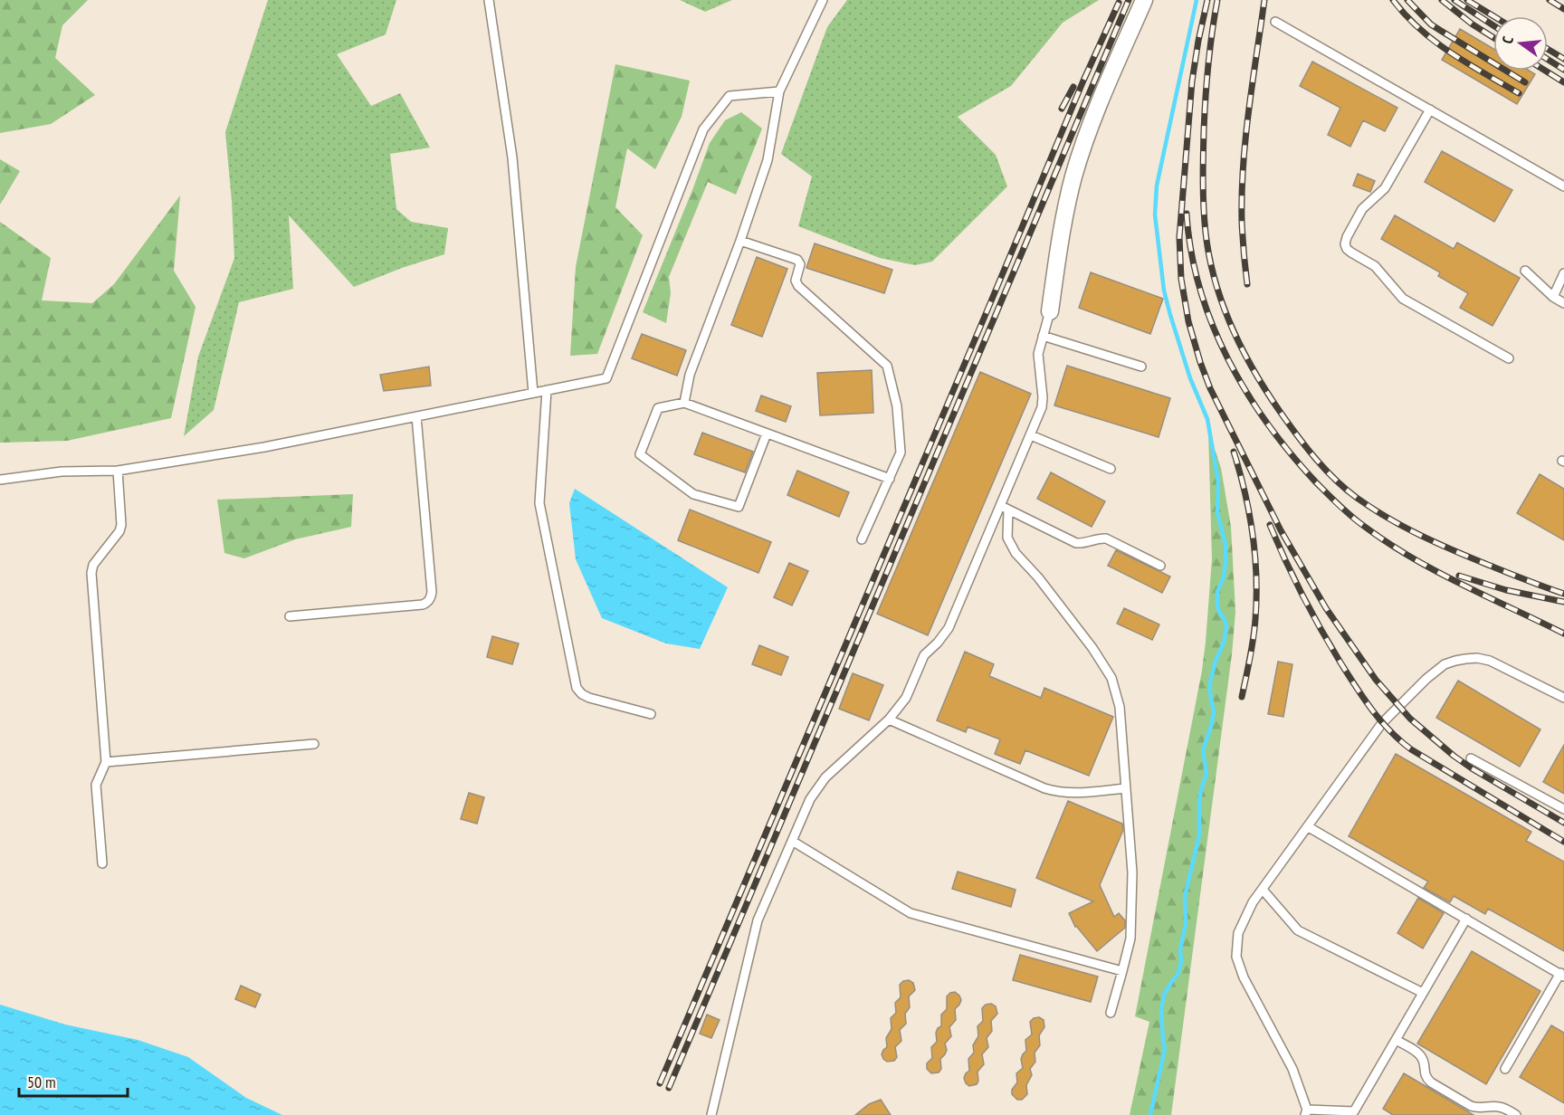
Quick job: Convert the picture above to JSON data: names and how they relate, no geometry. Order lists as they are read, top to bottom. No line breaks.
{"scale_bar":"50 m","north":"left"}
